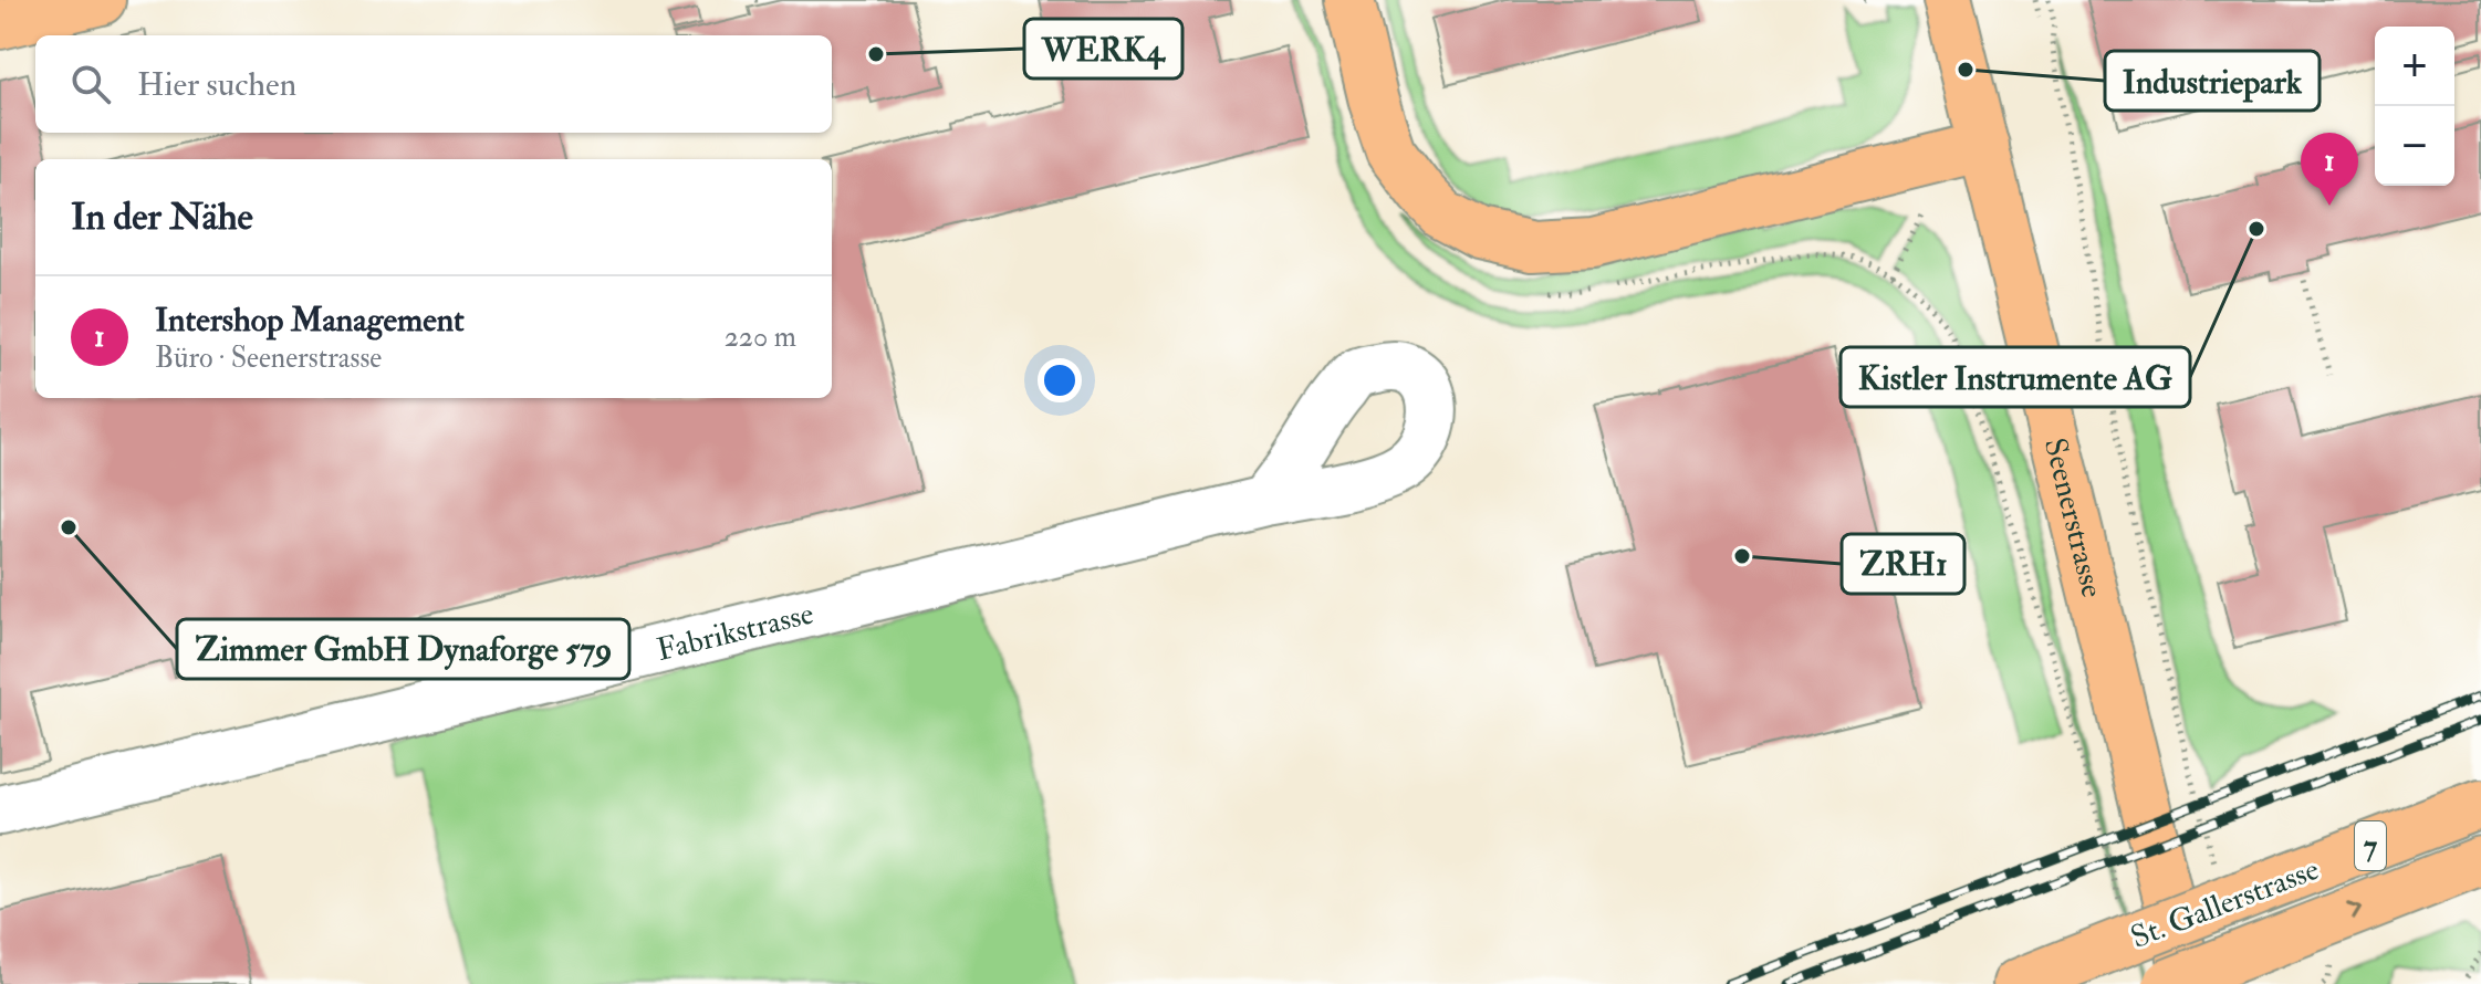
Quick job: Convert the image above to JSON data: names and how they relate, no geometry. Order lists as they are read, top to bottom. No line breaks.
{"streets":{"main road":["Seenerstrasse","7","St. Gallerstrasse"],"street":["Fabrikstrasse"]},"places":["WERK4","Industriepark","Kistler Instrumente AG","Zimmer GmbH Dynaforge 579","ZRH1"],"page":{"map_buttons":["+","−"],"search":"Hier suchen","pins":"1","heading":"In der Nähe","list":[{"mark":"1","name":"Intershop Management","note":"Büro · Seenerstrasse","value":"220 m"}]}}
